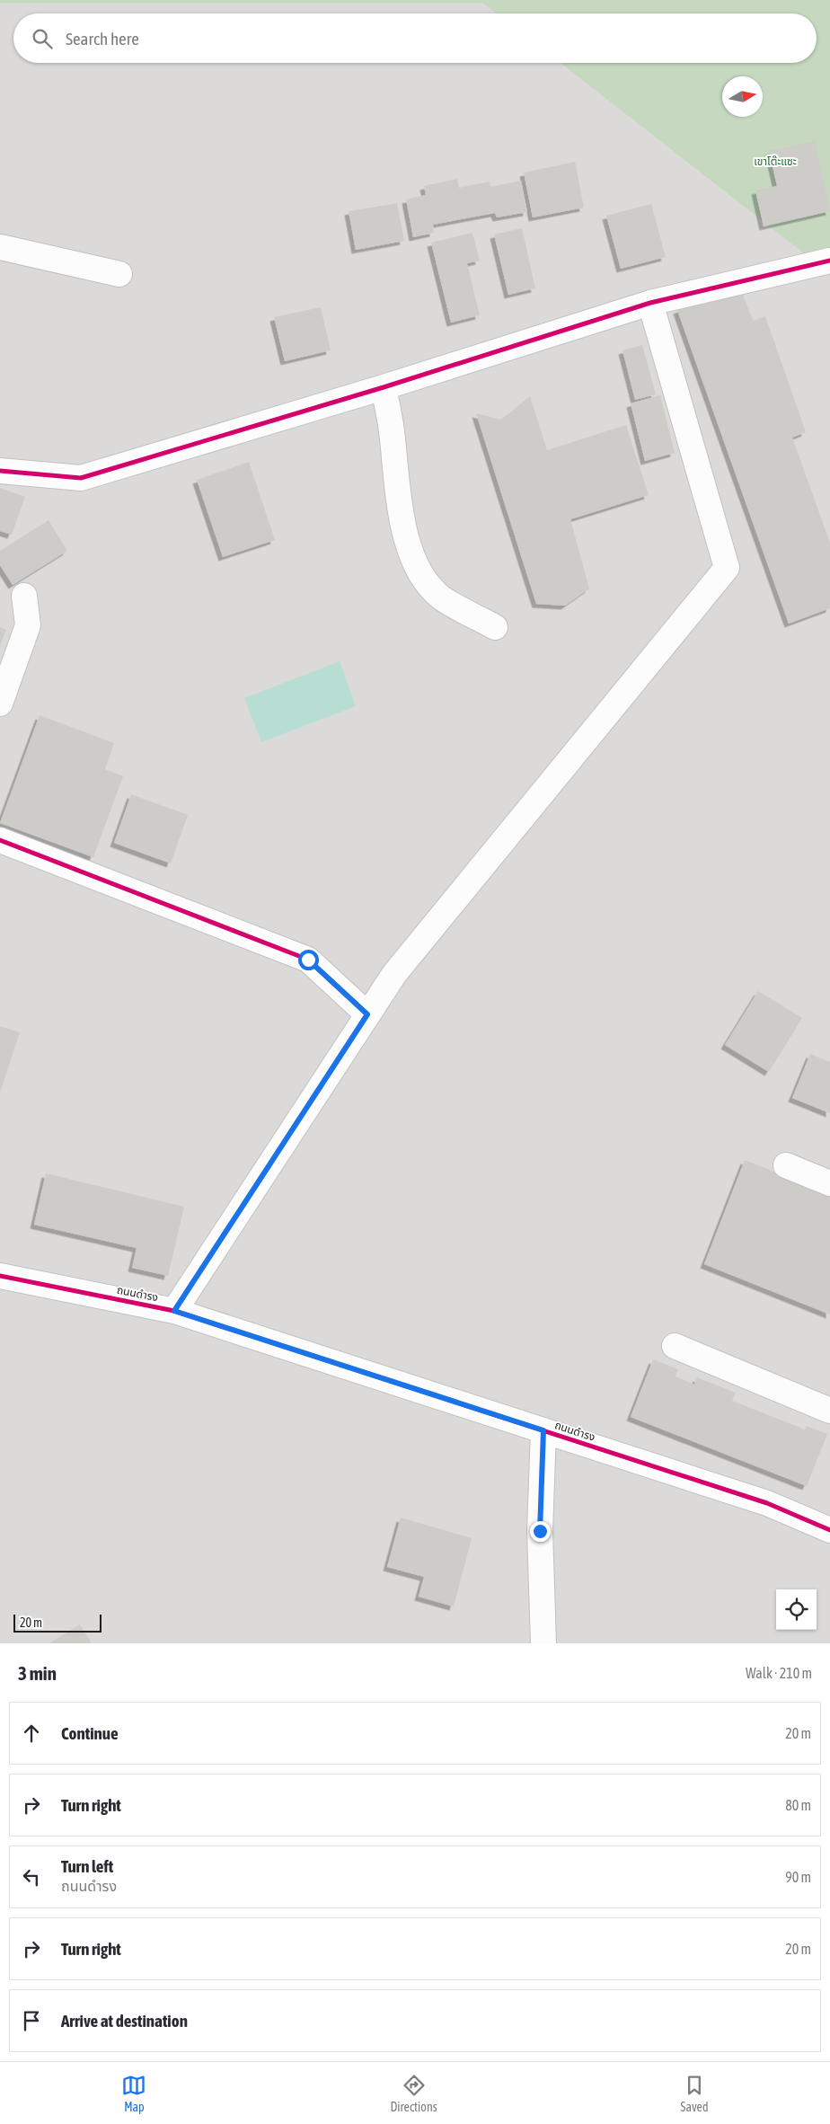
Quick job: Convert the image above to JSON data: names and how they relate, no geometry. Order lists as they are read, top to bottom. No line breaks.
{"streets":{"street":["ถนนดำรง"]},"parks":["เขาโต๊ะแซะ"],"scale_bar":"20 m","north":"right","page":{"search":"Search here","scale":"20 m","heading":["3 min","Walk · 210 m"],"list":[["Continue","20 m"],["Turn right","80 m"],["Turn left","ถนนดำรง","90 m"],["Turn right","20 m"],"Arrive at destination"],"nav":["Map","Directions","Saved"]}}
